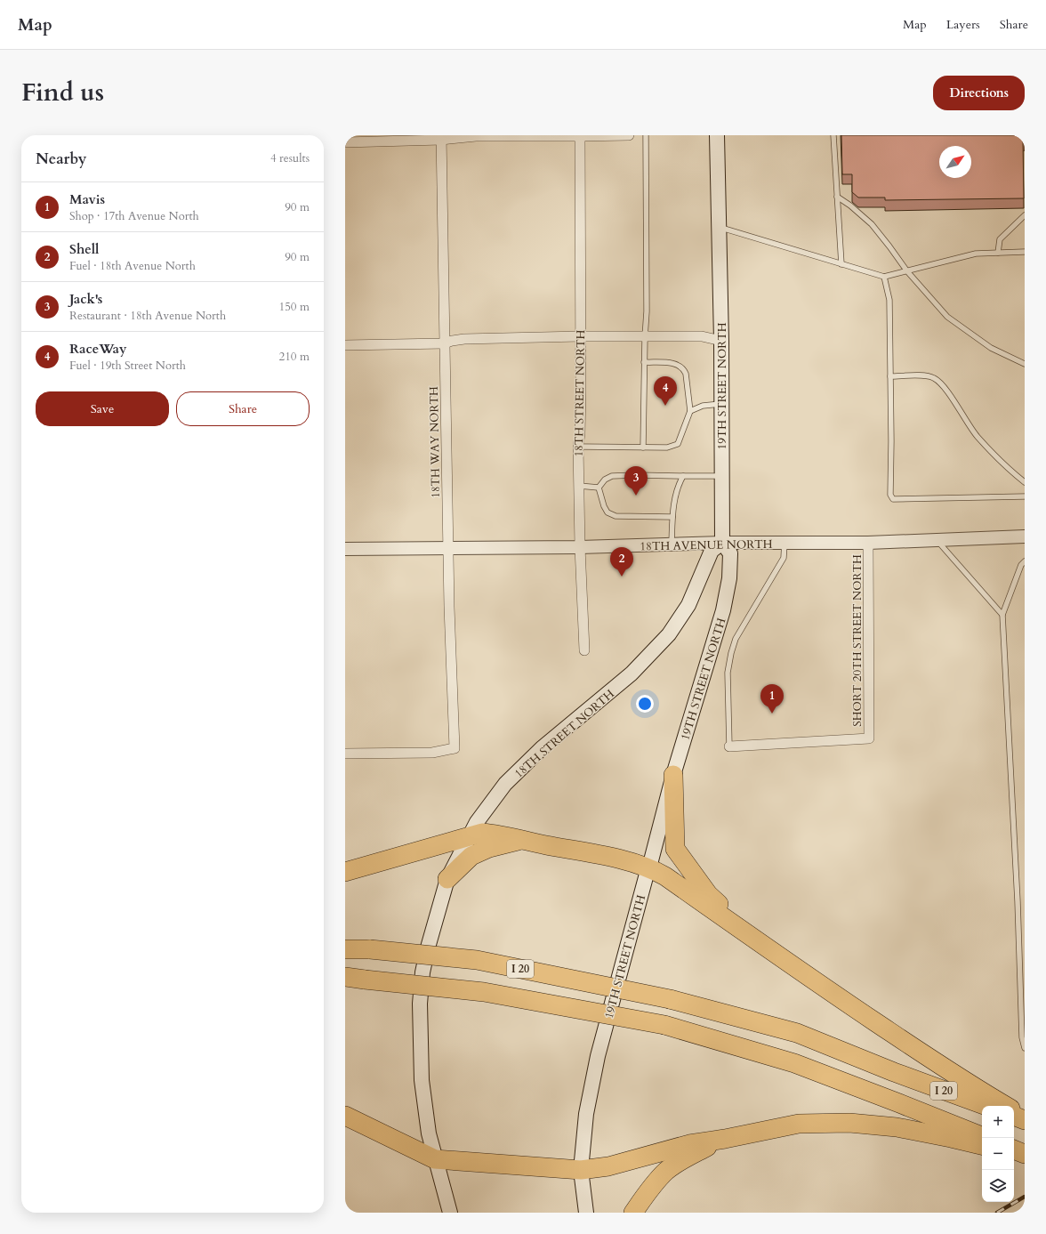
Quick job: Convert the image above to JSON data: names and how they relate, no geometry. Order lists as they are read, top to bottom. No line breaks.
{"streets":{"highway":["I 20"],"main road":["19TH STREET NORTH","18TH STREET NORTH"],"street":["18TH WAY NORTH","18TH AVENUE NORTH","SHORT 20TH STREET NORTH"]},"crossings":[["19TH STREET NORTH","18TH STREET NORTH"],["19TH STREET NORTH","18TH AVENUE NORTH"],["18TH STREET NORTH","18TH AVENUE NORTH"],["18TH WAY NORTH","18TH AVENUE NORTH"],["18TH AVENUE NORTH","SHORT 20TH STREET NORTH"]],"north":"top right","page":{"header":"Map","nav":["Map","Layers","Share"],"title":"Find us","buttons":["Directions",["Save","Share"]],"heading":["Nearby","4 results"],"list":[{"mark":"1","name":"Mavis","note":"Shop · 17th Avenue North","value":"90 m"},{"mark":"2","name":"Shell","note":"Fuel · 18th Avenue North","value":"90 m"},{"mark":"3","name":"Jack's","note":"Restaurant · 18th Avenue North","value":"150 m"},{"mark":"4","name":"RaceWay","note":"Fuel · 19th Street North","value":"210 m"}],"pins":["4","3","2","1"],"map_buttons":["+","−"]}}
